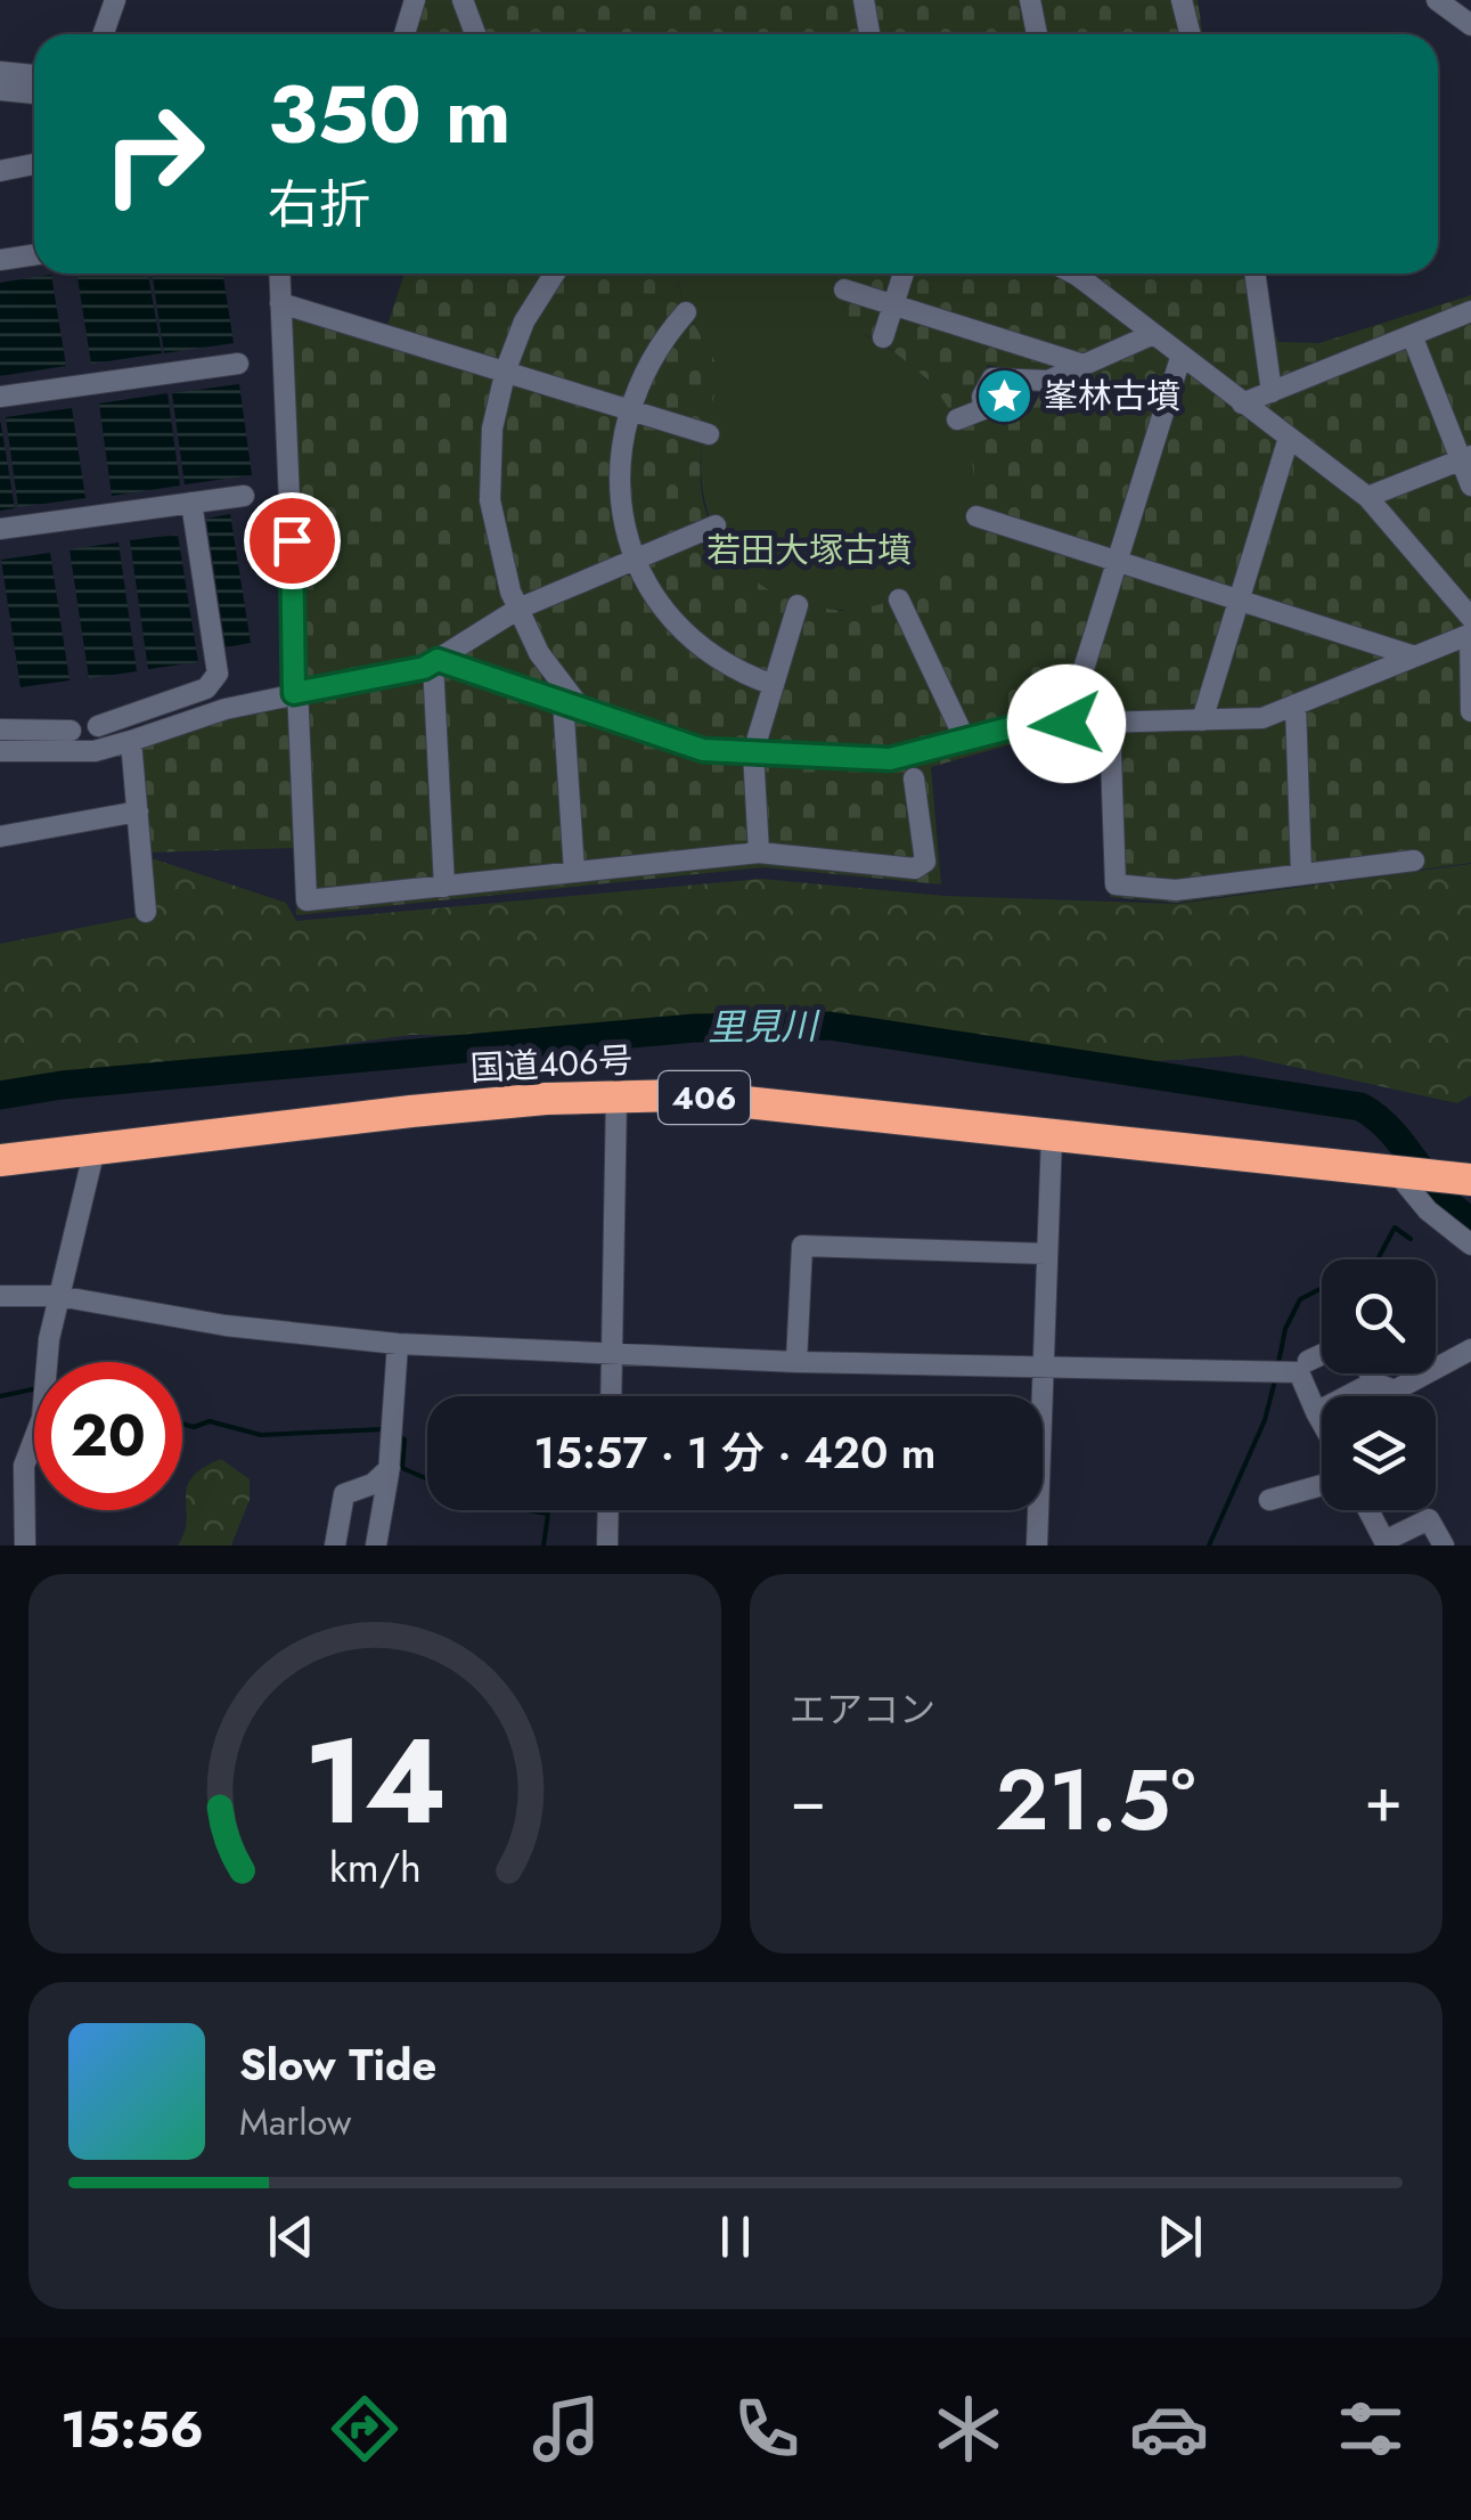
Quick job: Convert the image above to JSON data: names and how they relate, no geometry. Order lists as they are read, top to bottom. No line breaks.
{"streets":{"highway":["国道406号","406"]},"water":["里見川"],"parks":["若田大塚古墳"],"places":{"place":["峯林古墳"]},"page":{"turn":["350 m","右折"],"limit":"20","trip":"15:57 · 1 分 · 420 m","tile":"エアコン","heat":["−","21.5°","+"],"song":["Slow Tide","Marlow"],"tabs":"15:56","gauge":["14","km/h"]}}
